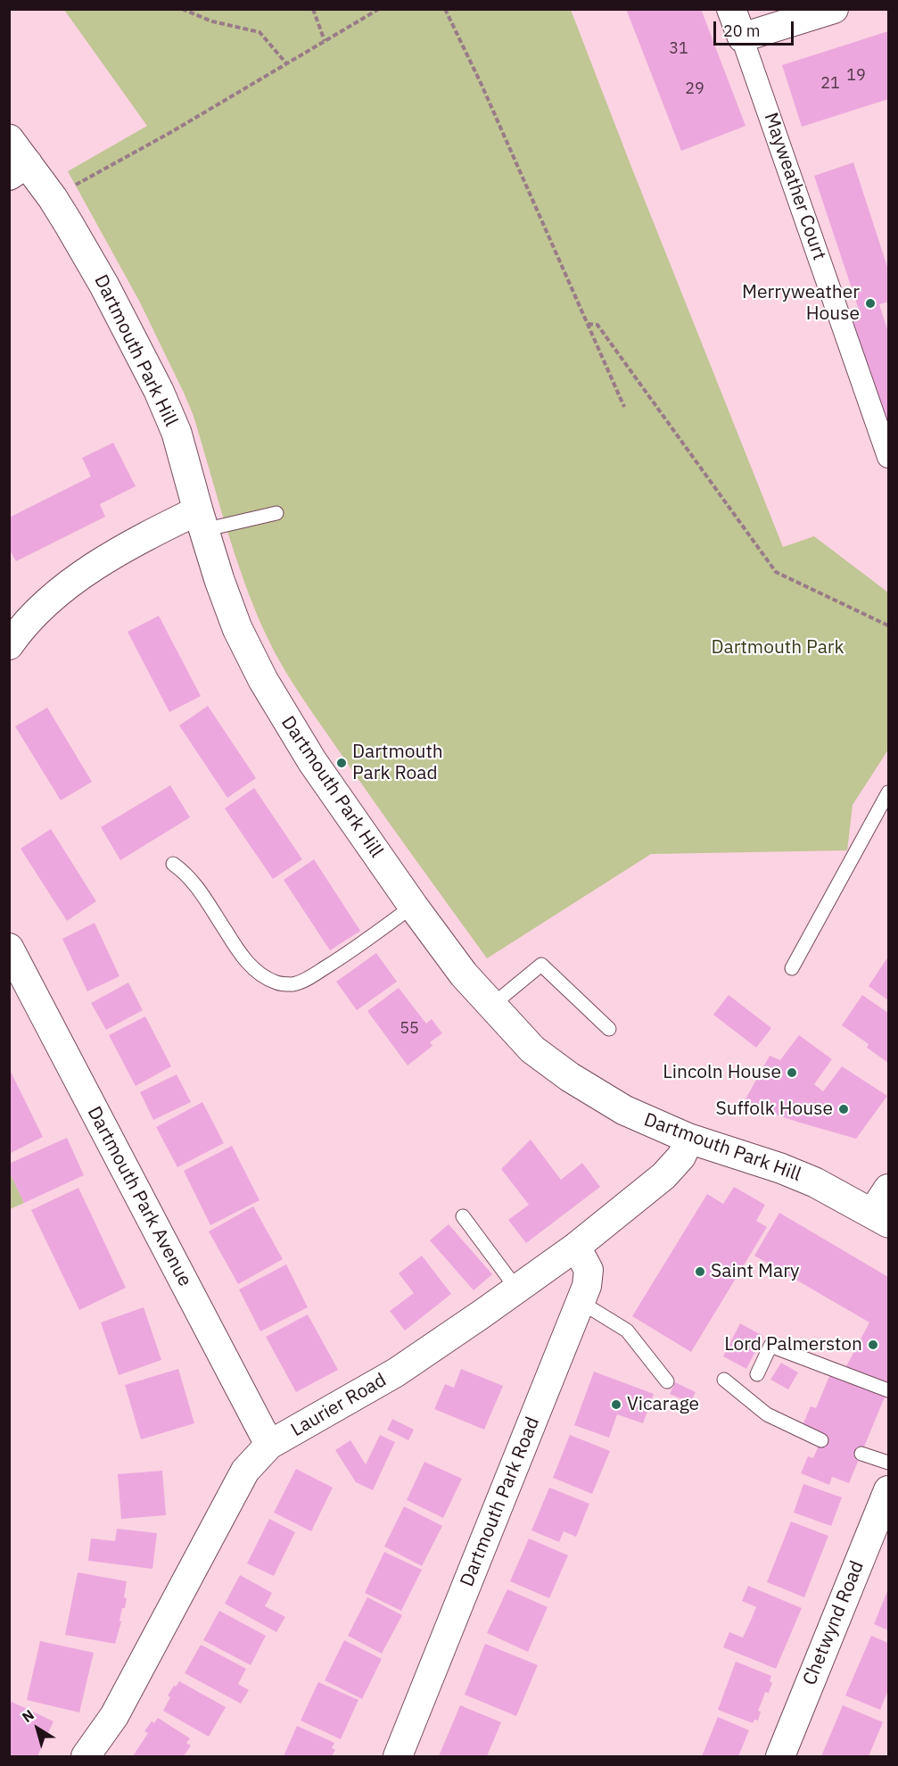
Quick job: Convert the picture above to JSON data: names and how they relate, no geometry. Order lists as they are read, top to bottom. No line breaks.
{"streets":{"street":["Mayweather Court","Dartmouth Park Hill","Dartmouth Park Avenue","Laurier Road","Dartmouth Park Road","Chetwynd Road"]},"crossings":[["Dartmouth Park Hill","Laurier Road"],["Dartmouth Park Avenue","Laurier Road"],["Laurier Road","Dartmouth Park Road"]],"parks":["Dartmouth Park"],"places":["Merryweather House","Dartmouth Park Road","Lincoln House","Suffolk House","Saint Mary","Lord Palmerston","Vicarage"],"house_numbers":["31","19","21","29","55"],"scale_bar":"20 m","north":"top left"}
